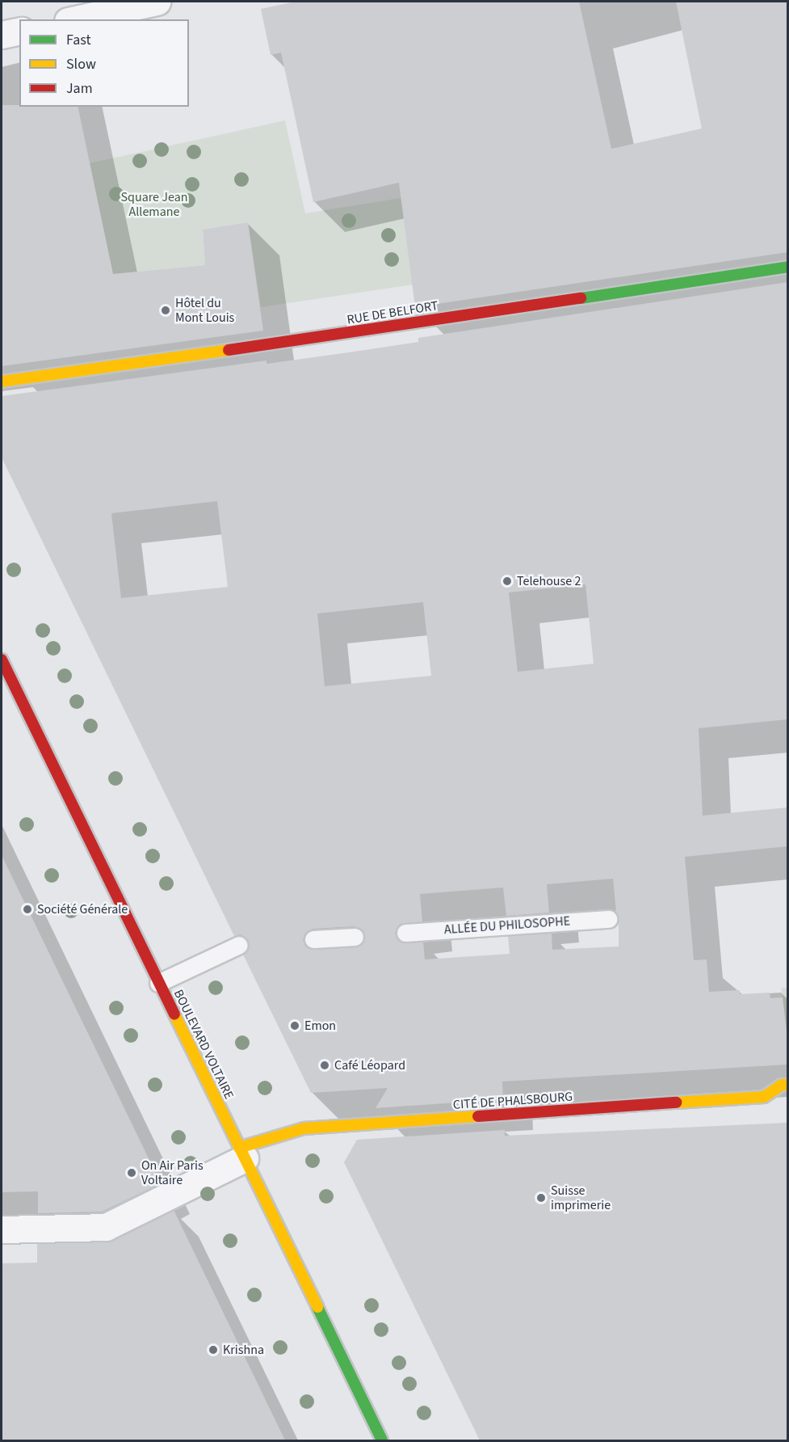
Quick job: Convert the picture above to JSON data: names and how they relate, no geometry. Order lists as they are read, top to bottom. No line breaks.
{"streets":{"street":["RUE DE BELFORT","BOULEVARD VOLTAIRE","CITÉ DE PHALSBOURG"],"lane":["ALLÉE DU PHILOSOPHE"]},"crossings":[["BOULEVARD VOLTAIRE","CITÉ DE PHALSBOURG"]],"parks":["Square Jean Allemane"],"places":["Hôtel du Mont Louis","Telehouse 2","Société Générale","Emon","Café Léopard","On Air Paris Voltaire","Suisse imprimerie","Krishna"],"legend":["Fast","Slow","Jam"]}
